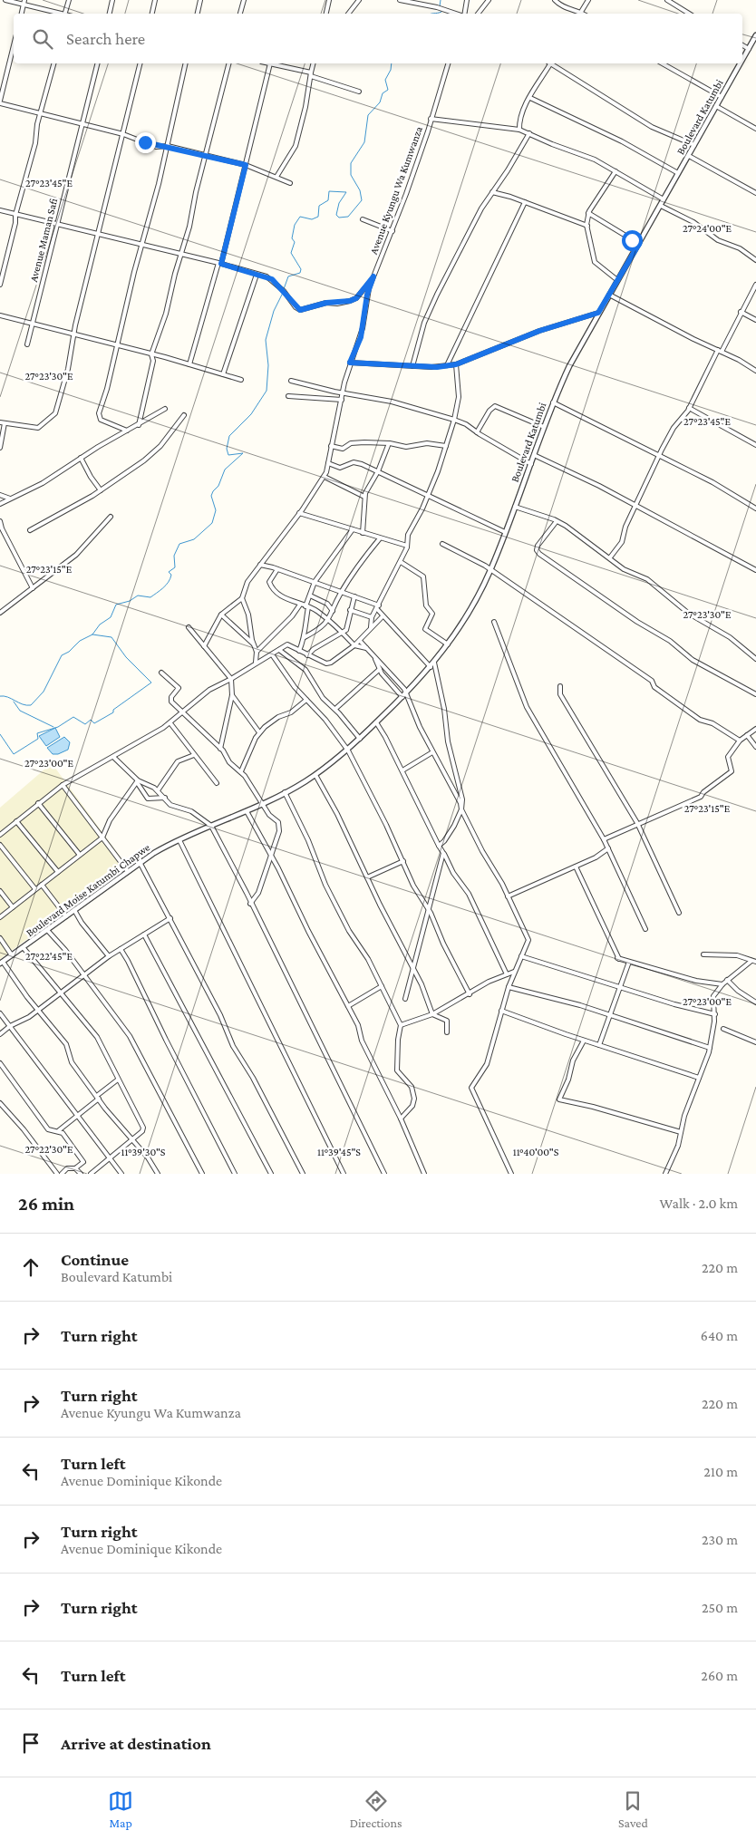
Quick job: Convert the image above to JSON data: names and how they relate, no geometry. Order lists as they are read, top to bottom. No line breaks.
{"streets":{"street":["Boulevard Katumbi","Avenue Kyungu Wa Kumwanza","Avenue Maman Safi","Boulevard Moise Katumbi Chapwe"]},"crossings":[["Boulevard Katumbi","Boulevard Moise Katumbi Chapwe"]],"page":{"search":"Search here","heading":["26 min","Walk · 2.0 km"],"list":[["Continue","Boulevard Katumbi","220 m"],["Turn right","640 m"],["Turn right","Avenue Kyungu Wa Kumwanza","220 m"],["Turn left","Avenue Dominique Kikonde","210 m"],["Turn right","Avenue Dominique Kikonde","230 m"],["Turn right","250 m"],["Turn left","260 m"],"Arrive at destination"],"nav":["Map","Directions","Saved"]},"coordinates":["27°23'45\"E","27°24'00\"E","27°23'30\"E","27°23'15\"E","27°23'00\"E","27°22'45\"E","27°22'30\"E","11°39'30\"S","11°39'45\"S","11°40'00\"S"]}
